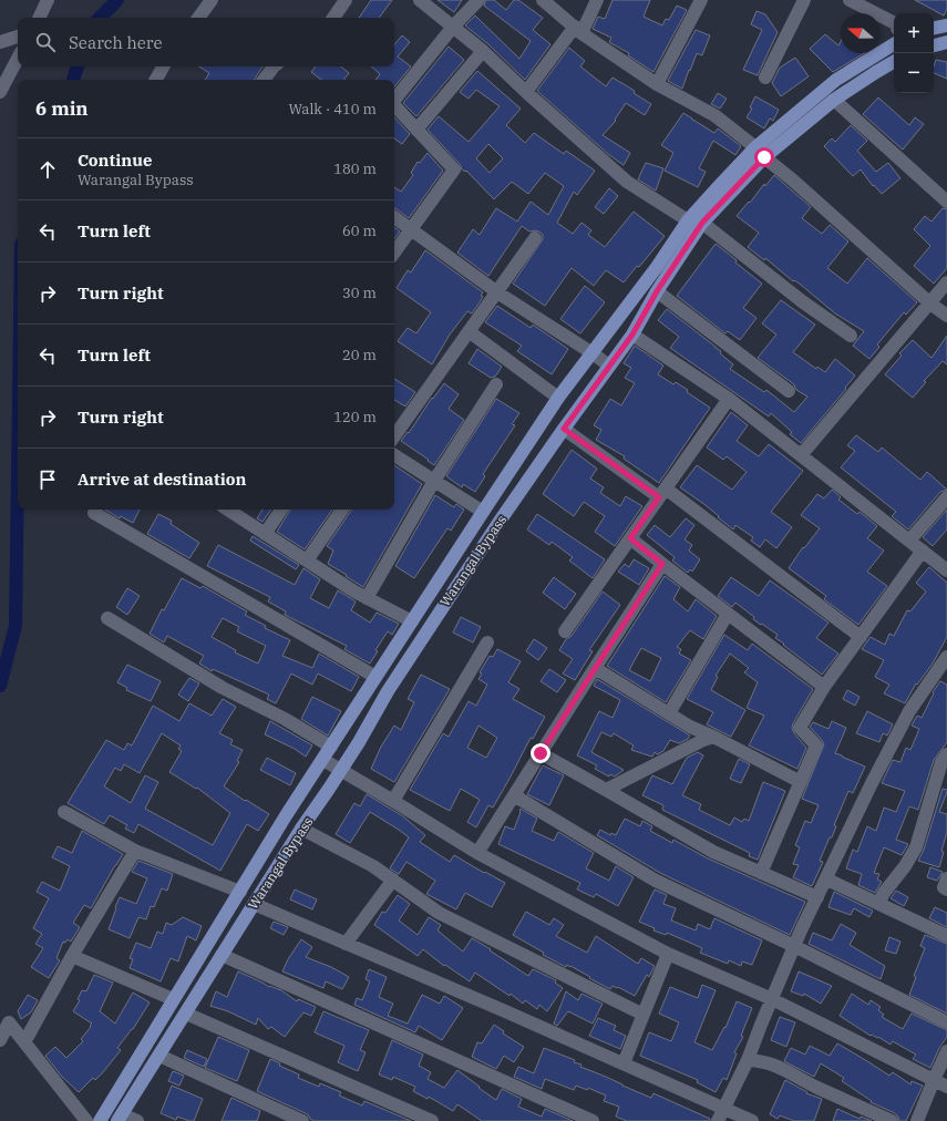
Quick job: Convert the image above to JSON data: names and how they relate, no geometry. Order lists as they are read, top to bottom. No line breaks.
{"streets":{"main road":["Warangal Bypass"]},"north":"left","page":{"map_buttons":["+","−"],"search":"Search here","heading":["6 min","Walk · 410 m"],"list":[["Continue","Warangal Bypass","180 m"],["Turn left","60 m"],["Turn right","30 m"],["Turn left","20 m"],["Turn right","120 m"],"Arrive at destination"]}}
